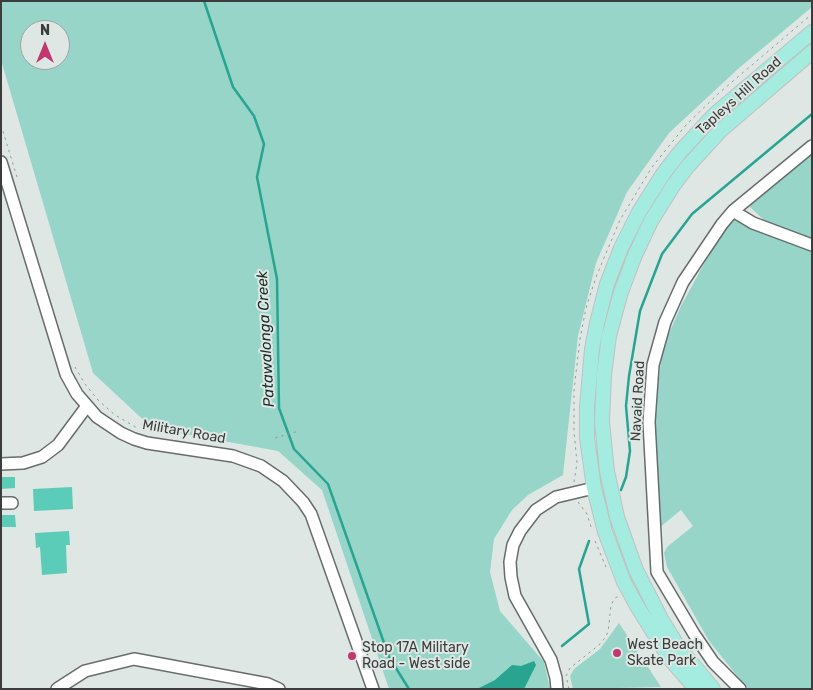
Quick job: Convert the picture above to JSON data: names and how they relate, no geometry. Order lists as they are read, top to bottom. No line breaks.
{"streets":{"main road":["Tapleys Hill Road"],"street":["Navaid Road","Military Road"]},"water":["Patawalonga Creek"],"places":["West Beach Skate Park","Stop 17A Military Road - West side"],"north":"top"}
